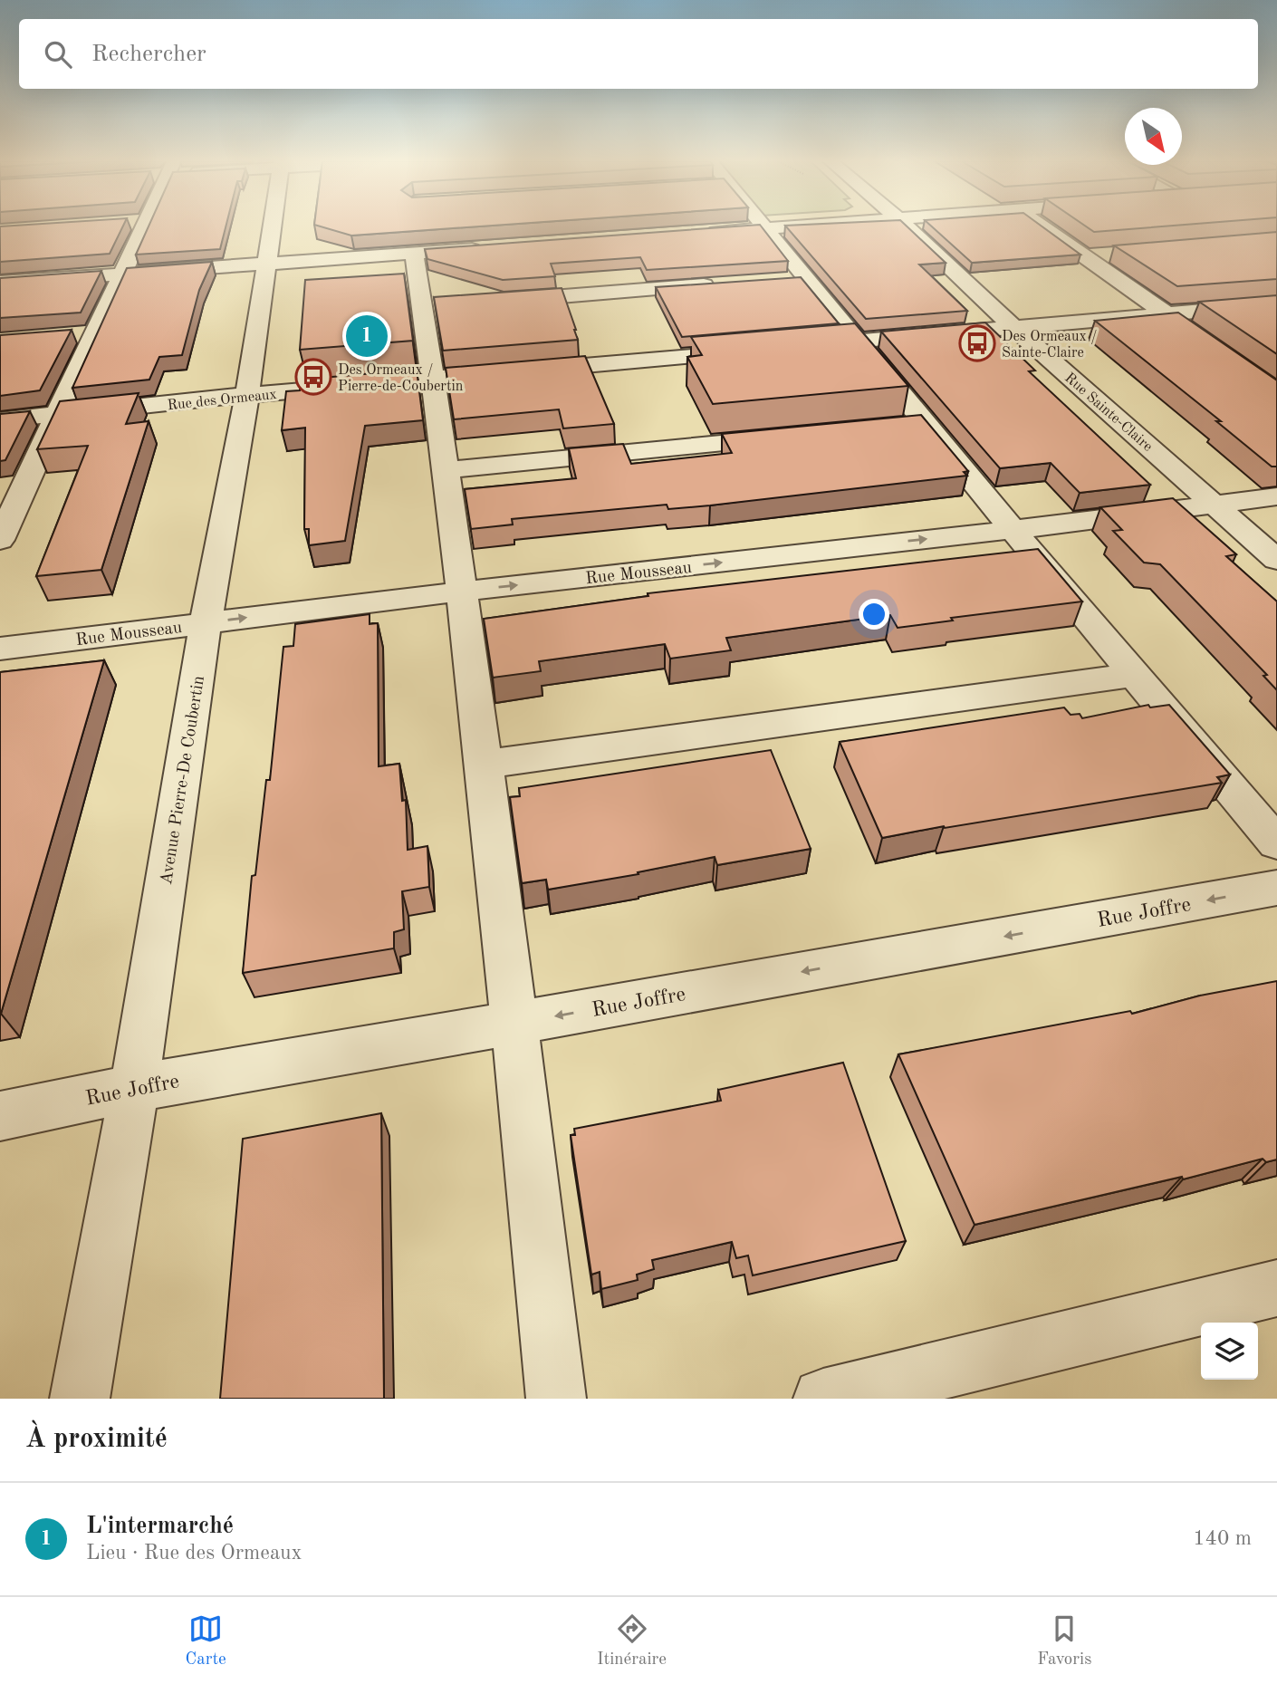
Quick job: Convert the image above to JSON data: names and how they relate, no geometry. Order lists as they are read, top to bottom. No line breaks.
{"streets":{"street":["Rue des Ormeaux","Rue Sainte-Claire","Rue Mousseau","Avenue Pierre-De Coubertin","Rue Joffre"]},"crossings":[["Rue des Ormeaux","Avenue Pierre-De Coubertin"],["Rue Sainte-Claire","Rue Mousseau"],["Rue Mousseau","Avenue Pierre-De Coubertin"],["Avenue Pierre-De Coubertin","Rue Joffre"]],"places":{"bus stop":["Des Ormeaux / Sainte-Claire","Des Ormeaux / Pierre-de-Coubertin"]},"north":"bottom right","page":{"search":"Rechercher","pins":"1","heading":"À proximité","list":[{"mark":"1","name":"L'intermarché","note":"Lieu · Rue des Ormeaux","value":"140 m"}],"nav":["Carte","Itinéraire","Favoris"]}}
